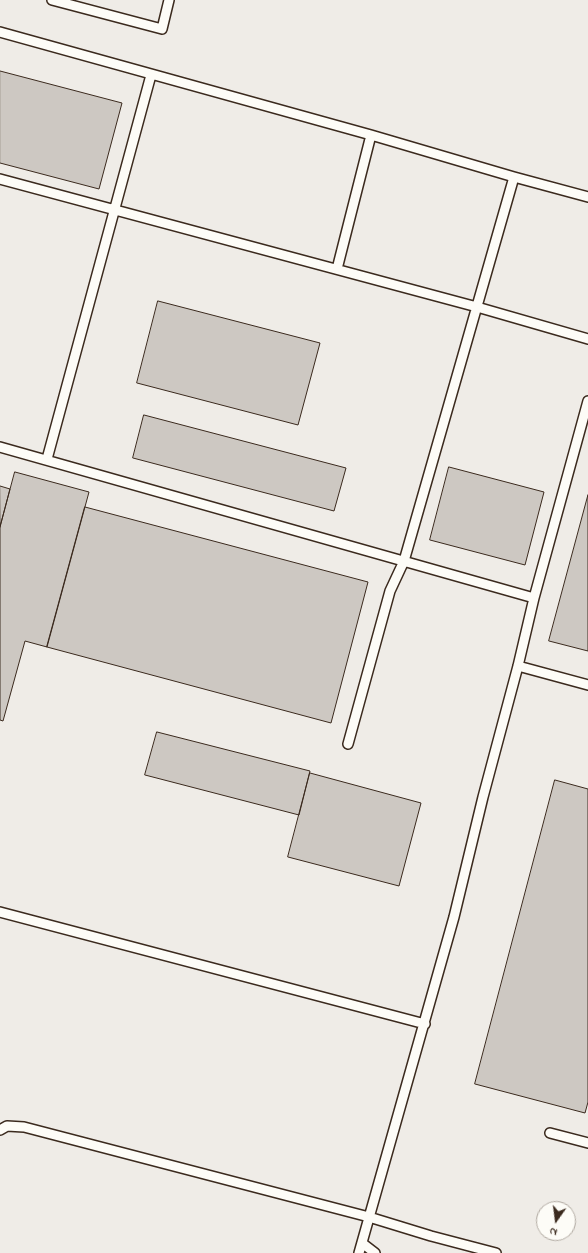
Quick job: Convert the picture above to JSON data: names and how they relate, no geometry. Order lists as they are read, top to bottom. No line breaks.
{"north":"bottom"}
